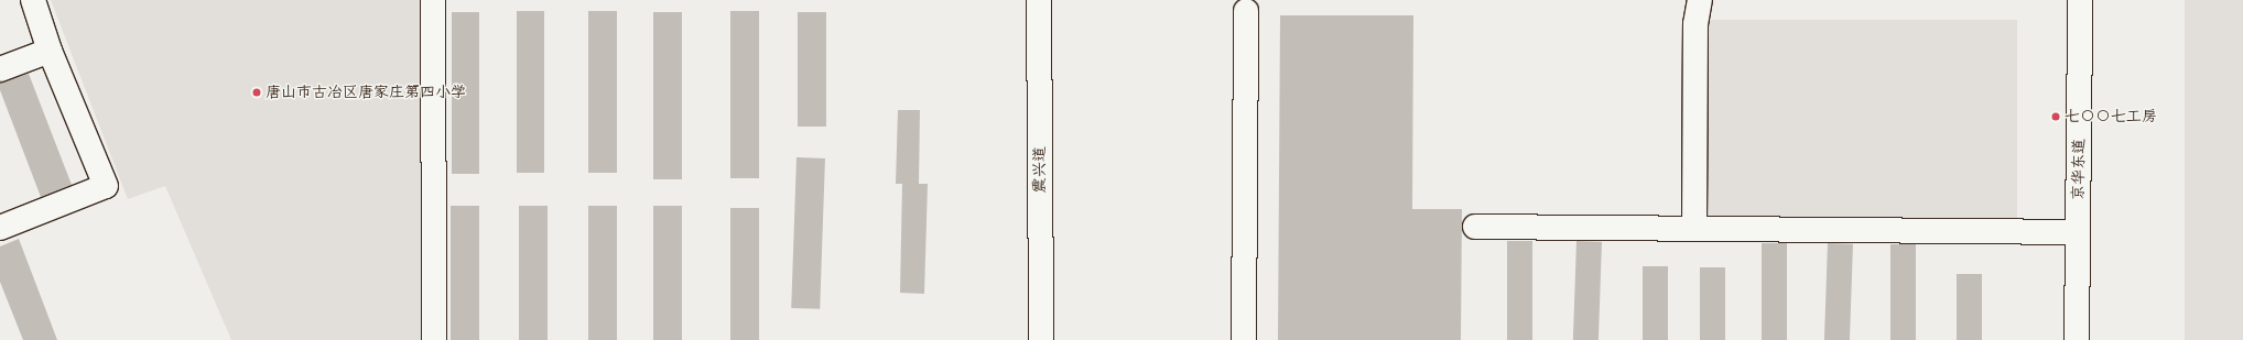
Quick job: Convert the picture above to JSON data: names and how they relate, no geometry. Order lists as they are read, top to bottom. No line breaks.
{"streets":{"street":["震兴道","京华东道"]},"places":["唐山市古冶区唐家庄第四小学","七〇〇七工房"]}
